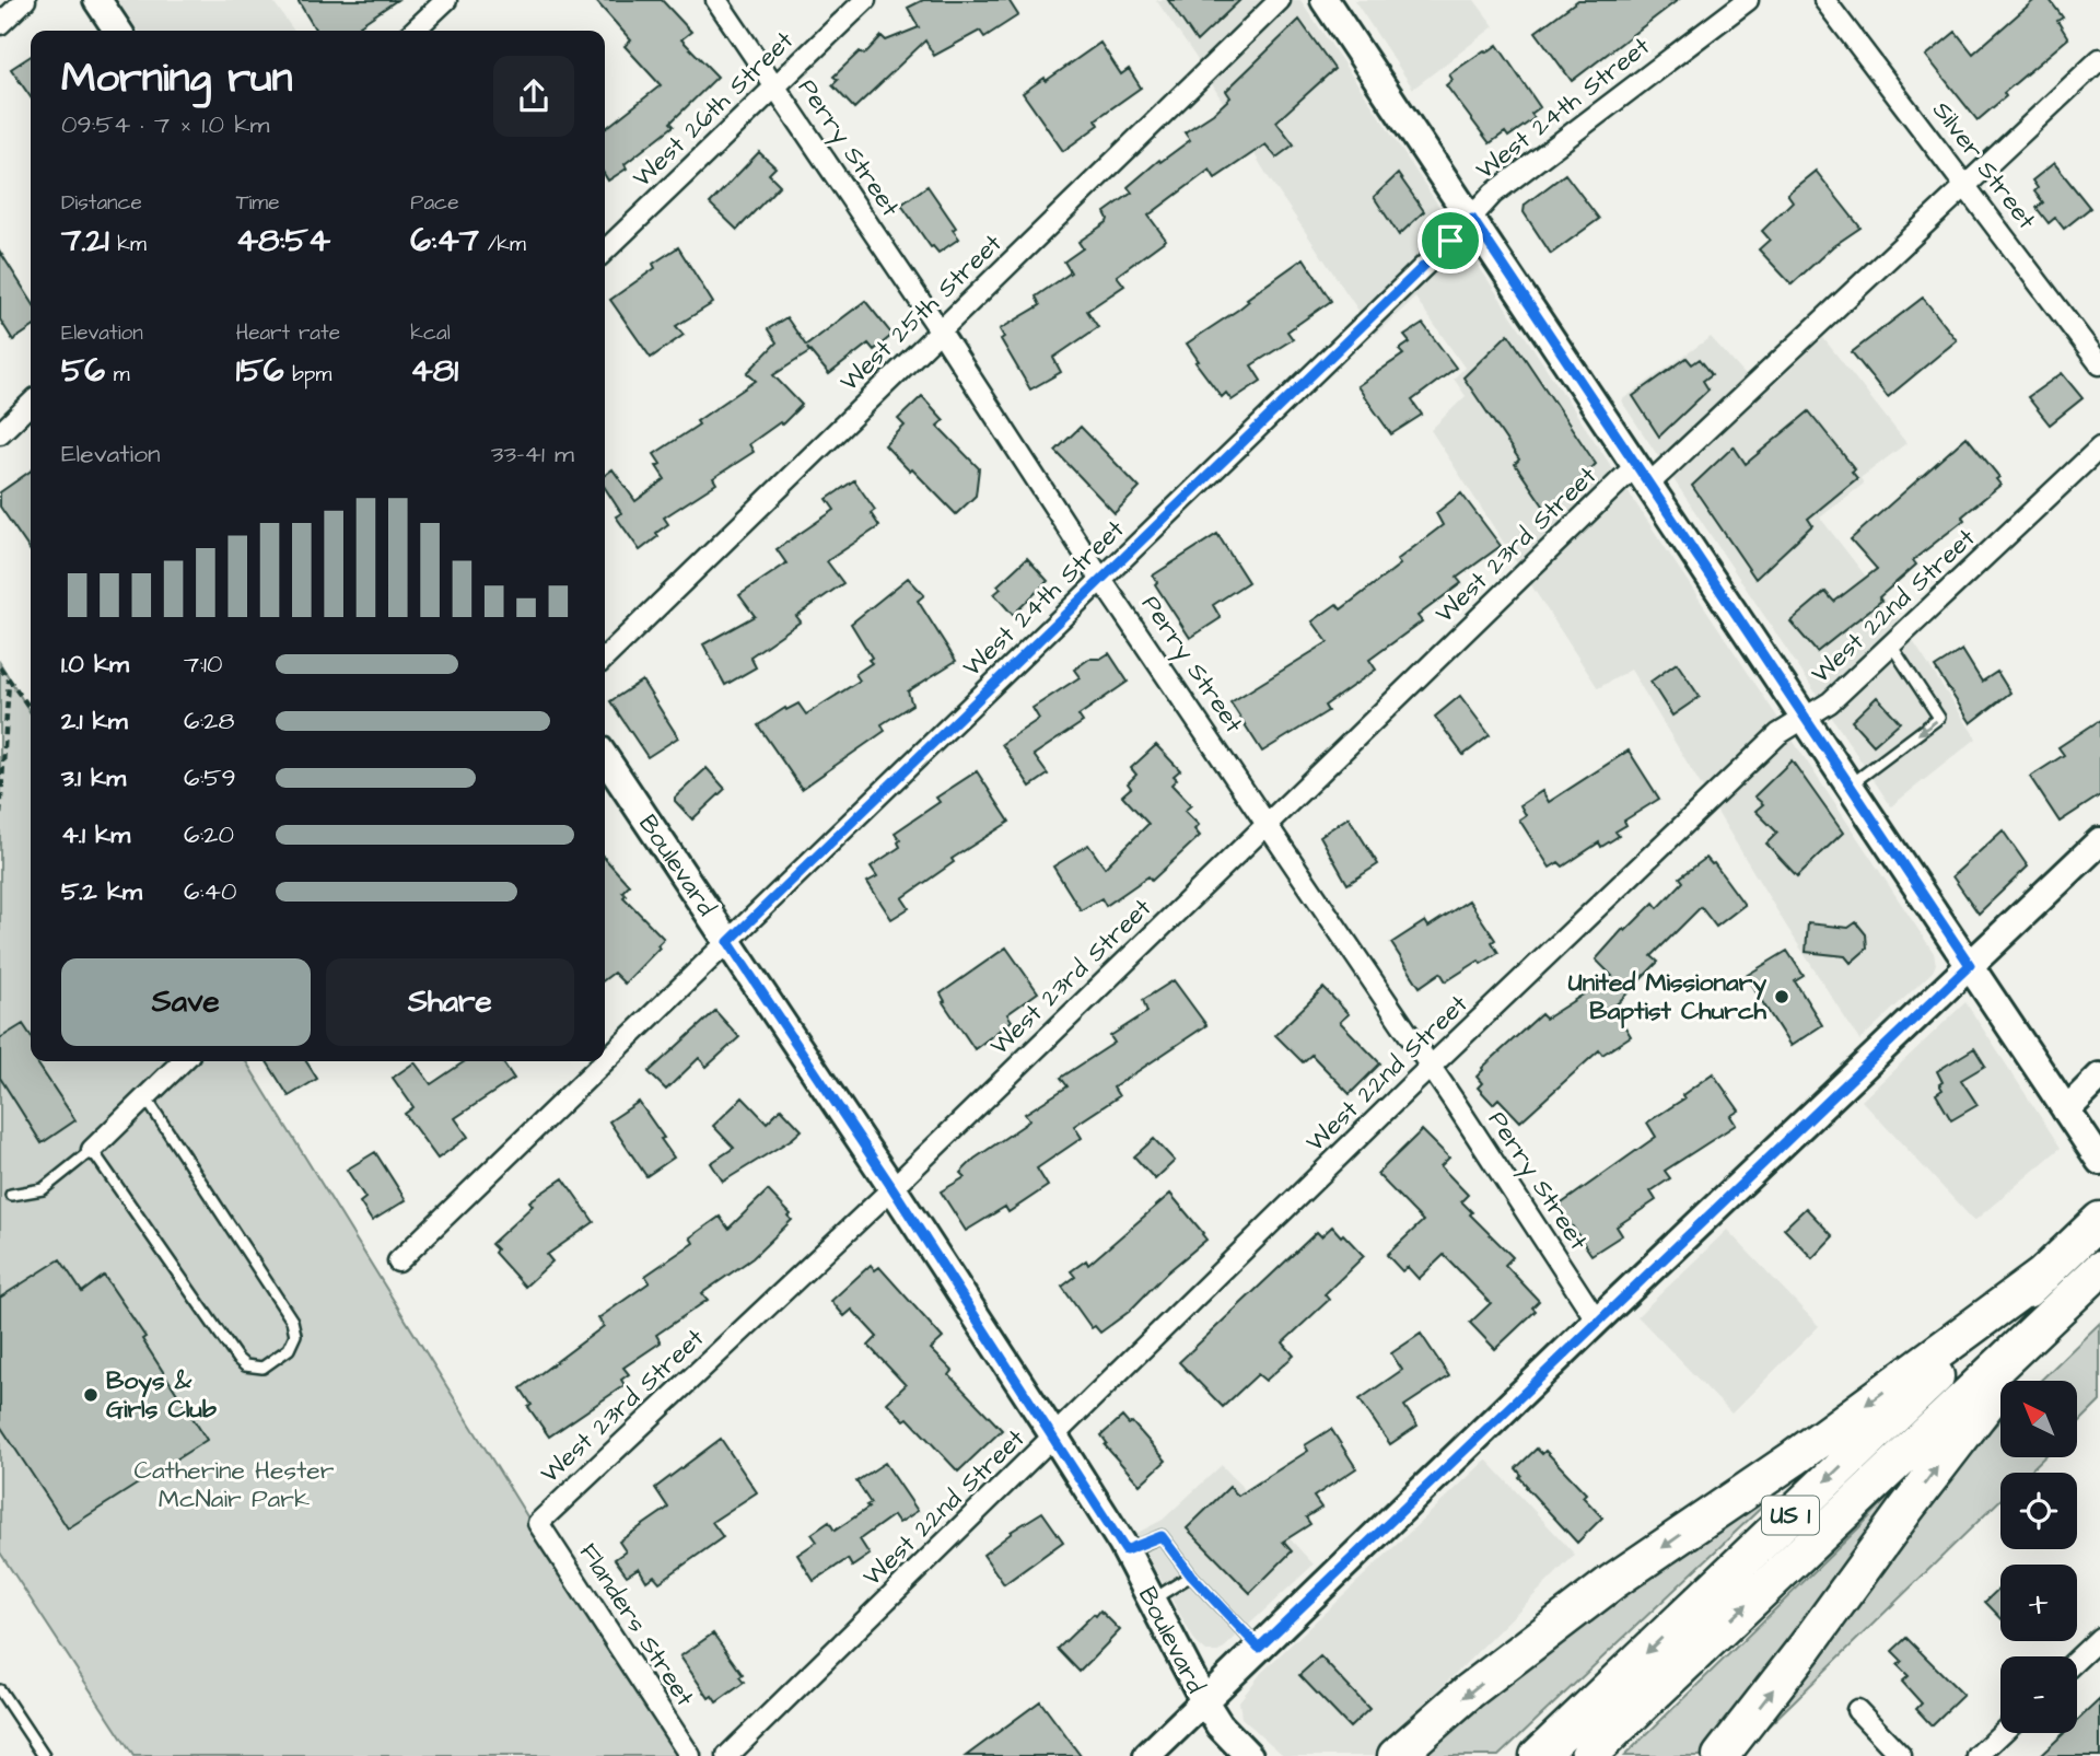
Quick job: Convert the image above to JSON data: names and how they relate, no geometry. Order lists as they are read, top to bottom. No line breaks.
{"streets":{"highway":["US 1"],"street":["West 24th Street","West 26th Street","Perry Street","Silver Street","West 25th Street","West 23rd Street","West 22nd Street","Boulevard","Flanders Street"]},"crossings":[["West 24th Street","Perry Street"],["West 24th Street","Boulevard"],["West 26th Street","Perry Street"],["Perry Street","West 25th Street"],["Perry Street","West 23rd Street"],["Perry Street","West 22nd Street"],["Silver Street","West 23rd Street"],["West 23rd Street","Boulevard"],["West 23rd Street","Flanders Street"],["West 22nd Street","Boulevard"]],"parks":["Catherine Hester McNair Park"],"places":["United Missionary Baptist Church","Boys & Girls Club"],"north":"top left","page":{"heading":["Morning run","09:54 · 7 × 1.0 km"],"stats":[["Distance","7.21 km"],["Time","48:54"],["Pace","6:47 /km"],["Elevation","56 m"],["Heart rate","156 bpm"],["kcal","481"]],"chart":["Elevation","33–41 m"],"list":[{"name":"1.0 km","note":"7:10"},{"name":"2.1 km","note":"6:28"},{"name":"3.1 km","note":"6:59"},{"name":"4.1 km","note":"6:20"},{"name":"5.2 km","note":"6:40"}],"buttons":["Save","Share"],"map_buttons":["+","−"]}}
